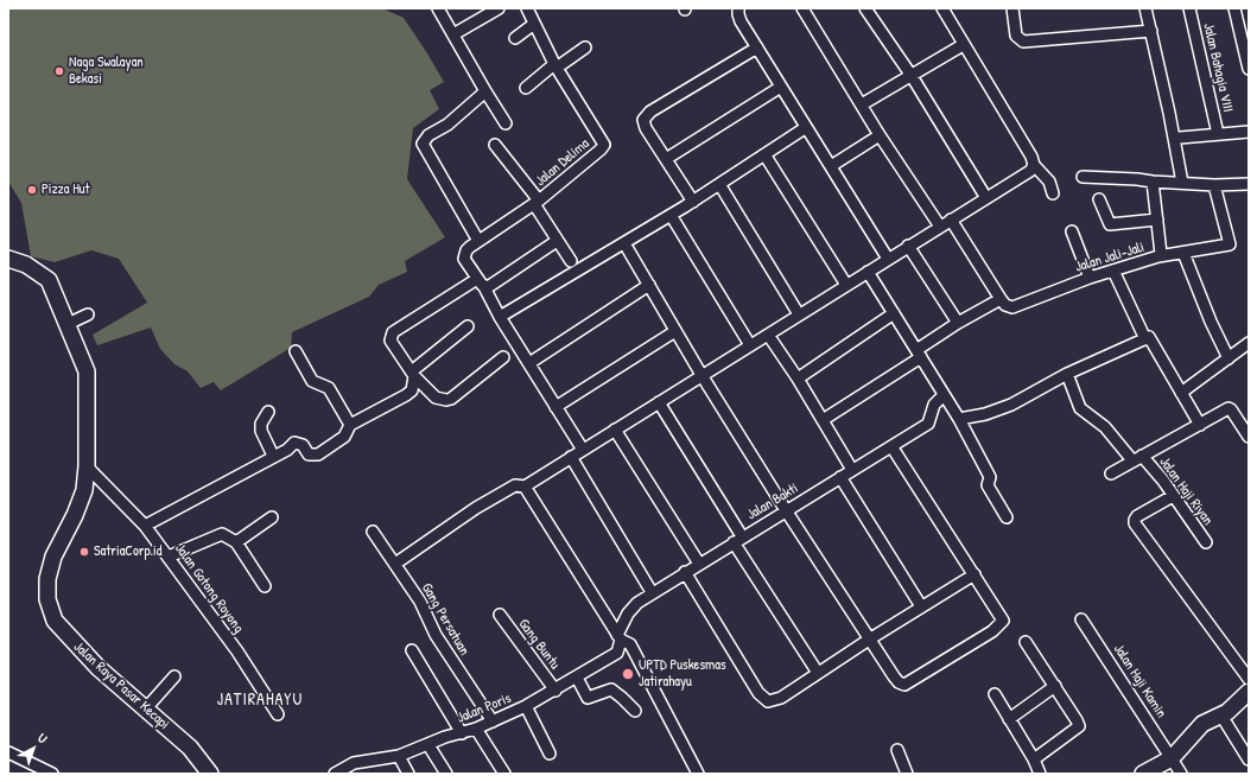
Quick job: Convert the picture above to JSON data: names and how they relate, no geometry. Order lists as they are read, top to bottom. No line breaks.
{"streets":{"street":["Jalan Bahagia VIII","Jalan Delima","Jalan Jali-Jali","Jalan Haji Riyan","Jalan Bakti","Jalan Gotong Royong","Gang Persatuan","Gang Buntu","Jalan Haji Kamin","Jalan Raya Pasar Kecapi","Jalan Poris"]},"crossings":[["Jalan Bakti","Jalan Poris"],["Jalan Gotong Royong","Jalan Raya Pasar Kecapi"],["Gang Persatuan","Jalan Poris"],["Gang Buntu","Jalan Poris"]],"districts":["JATIRAHAYU"],"places":["Naga Swalayan Bekasi","Pizza Hut","SatriaCorp.id","UPTD Puskesmas Jatirahayu"],"north":"top right"}
